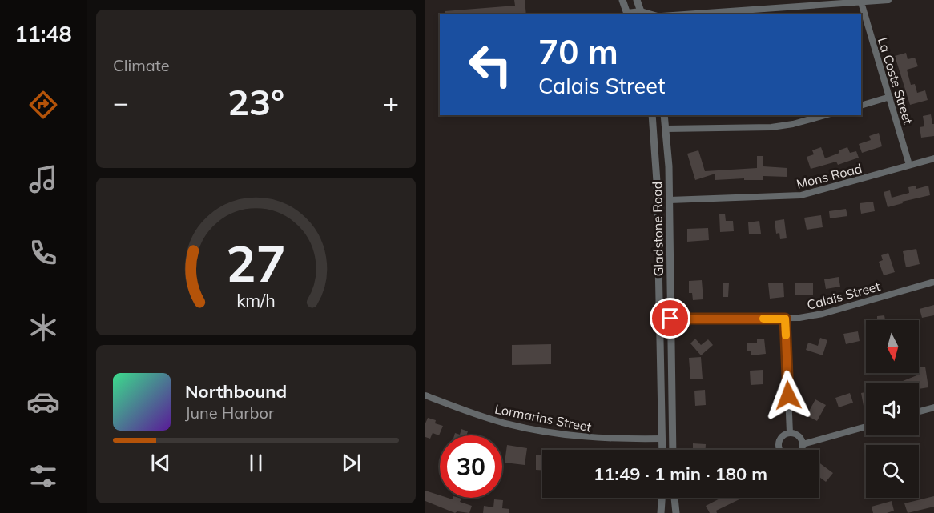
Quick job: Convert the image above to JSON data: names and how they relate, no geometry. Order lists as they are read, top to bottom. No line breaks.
{"streets":{"street":["La Coste Street","Mons Road","Gladstone Road","Calais Street","Lormarins Street"]},"crossings":[["La Coste Street","Mons Road"],["Mons Road","Gladstone Road"],["Gladstone Road","Calais Street"],["Gladstone Road","Lormarins Street"]],"north":"bottom","page":{"tabs":"11:48","tile":"Climate","turn":["70 m","Calais Street"],"heat":["−","23°","+"],"song":["Northbound","June Harbor"],"limit":"30","trip":"11:49 · 1 min · 180 m","gauge":["27","km/h"]}}
